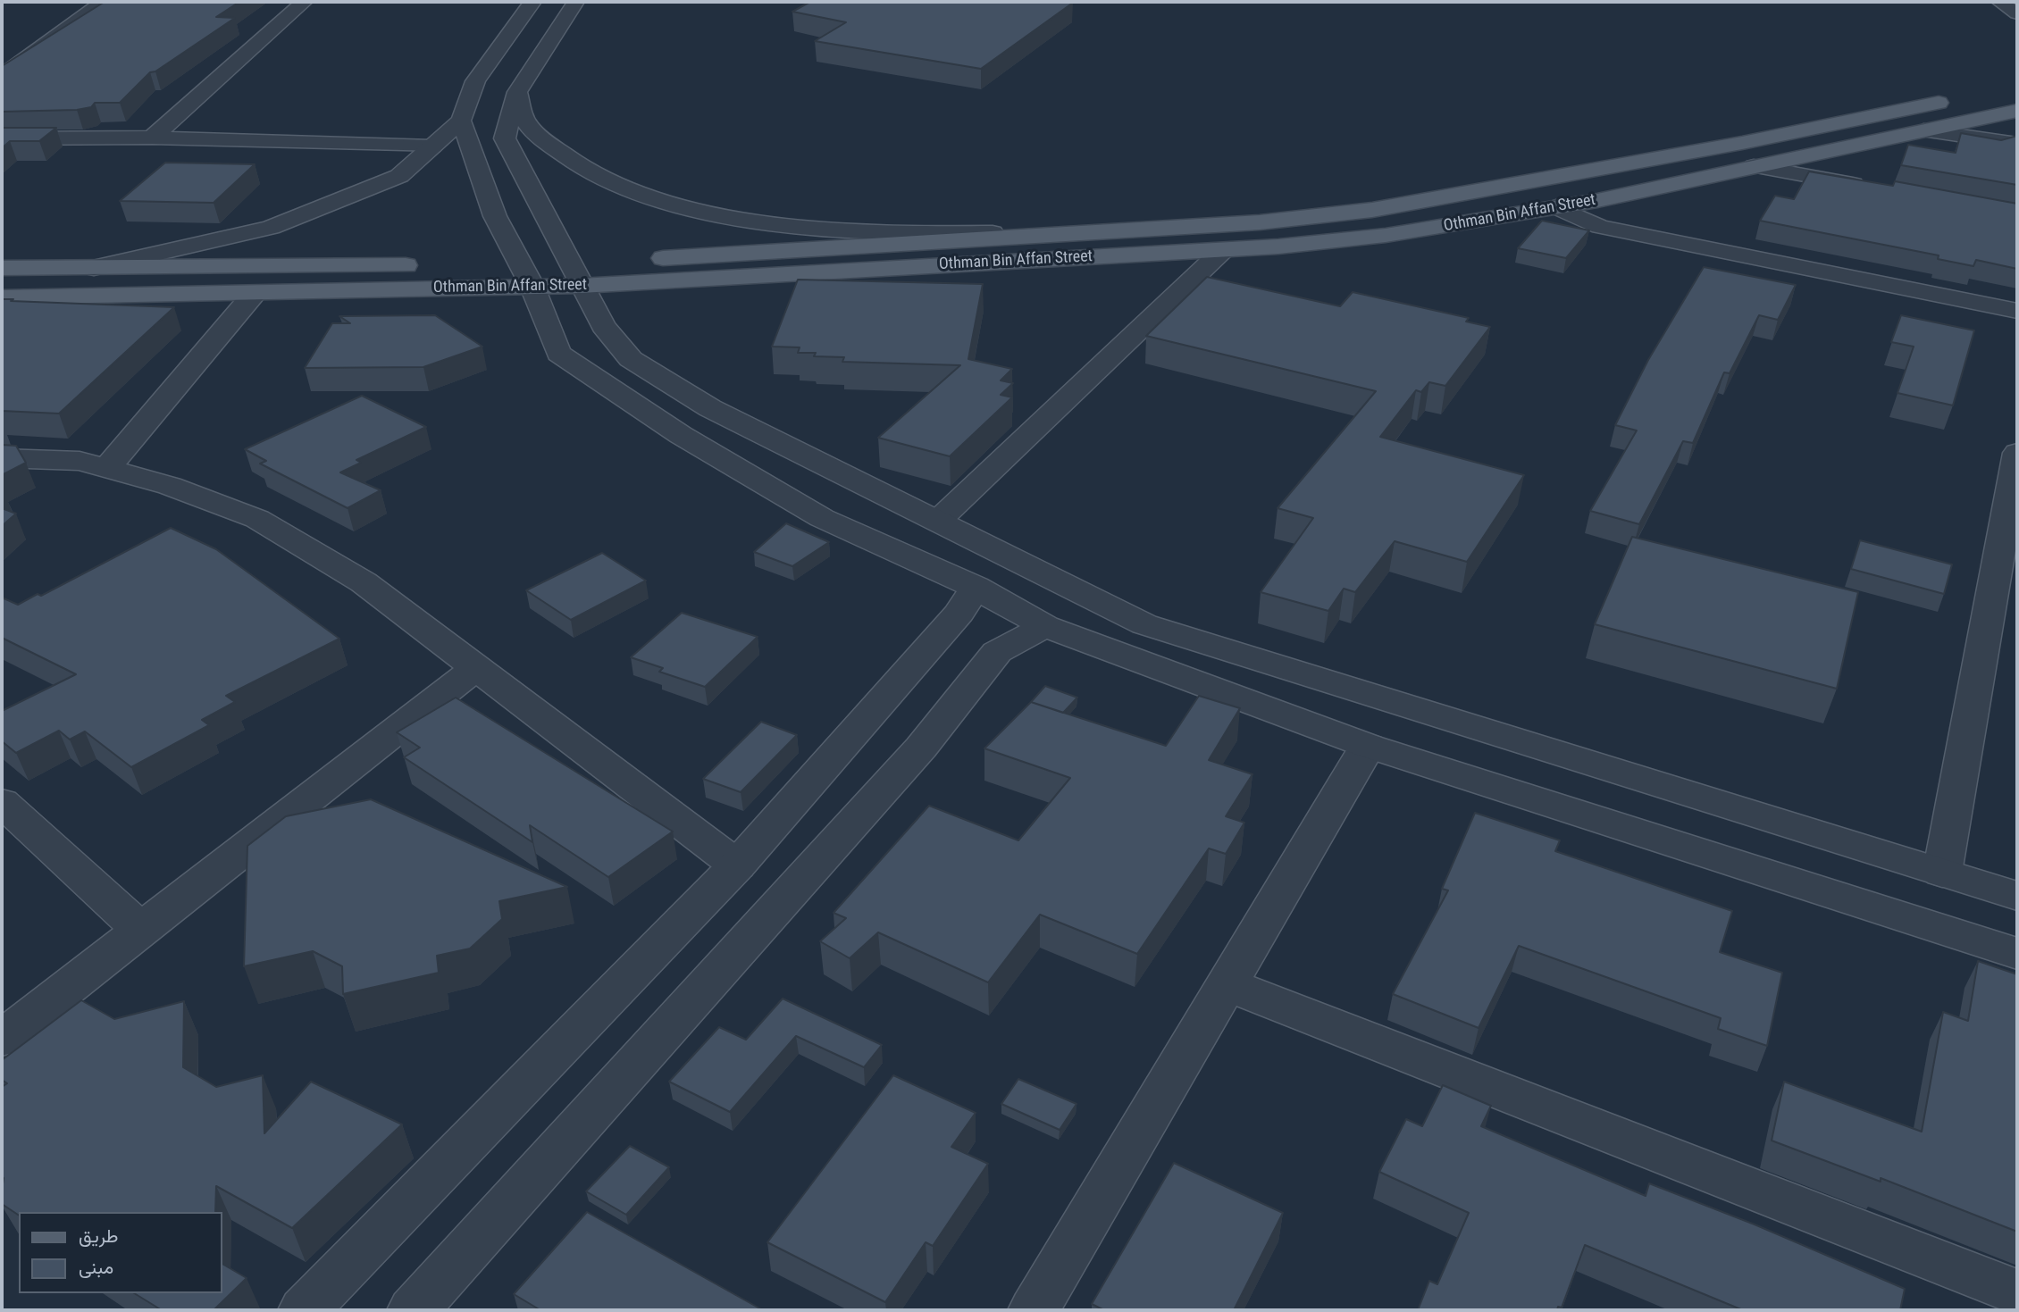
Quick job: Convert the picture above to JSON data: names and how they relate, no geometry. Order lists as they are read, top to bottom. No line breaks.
{"streets":{"main road":["Othman Bin Affan Street"]},"legend":["طريق","مبنى"]}
